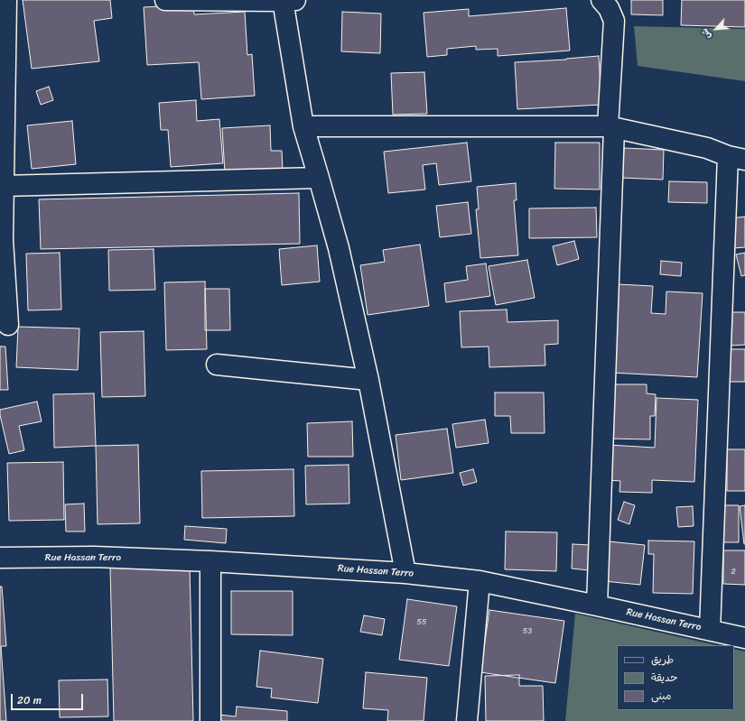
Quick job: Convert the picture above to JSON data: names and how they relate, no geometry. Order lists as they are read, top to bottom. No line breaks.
{"streets":{"street":["Rue Hassan Terro"]},"house_numbers":["2","55","53"],"legend":["طريق","حديقة","مبنى"],"scale_bar":"20 m","north":"bottom left"}
